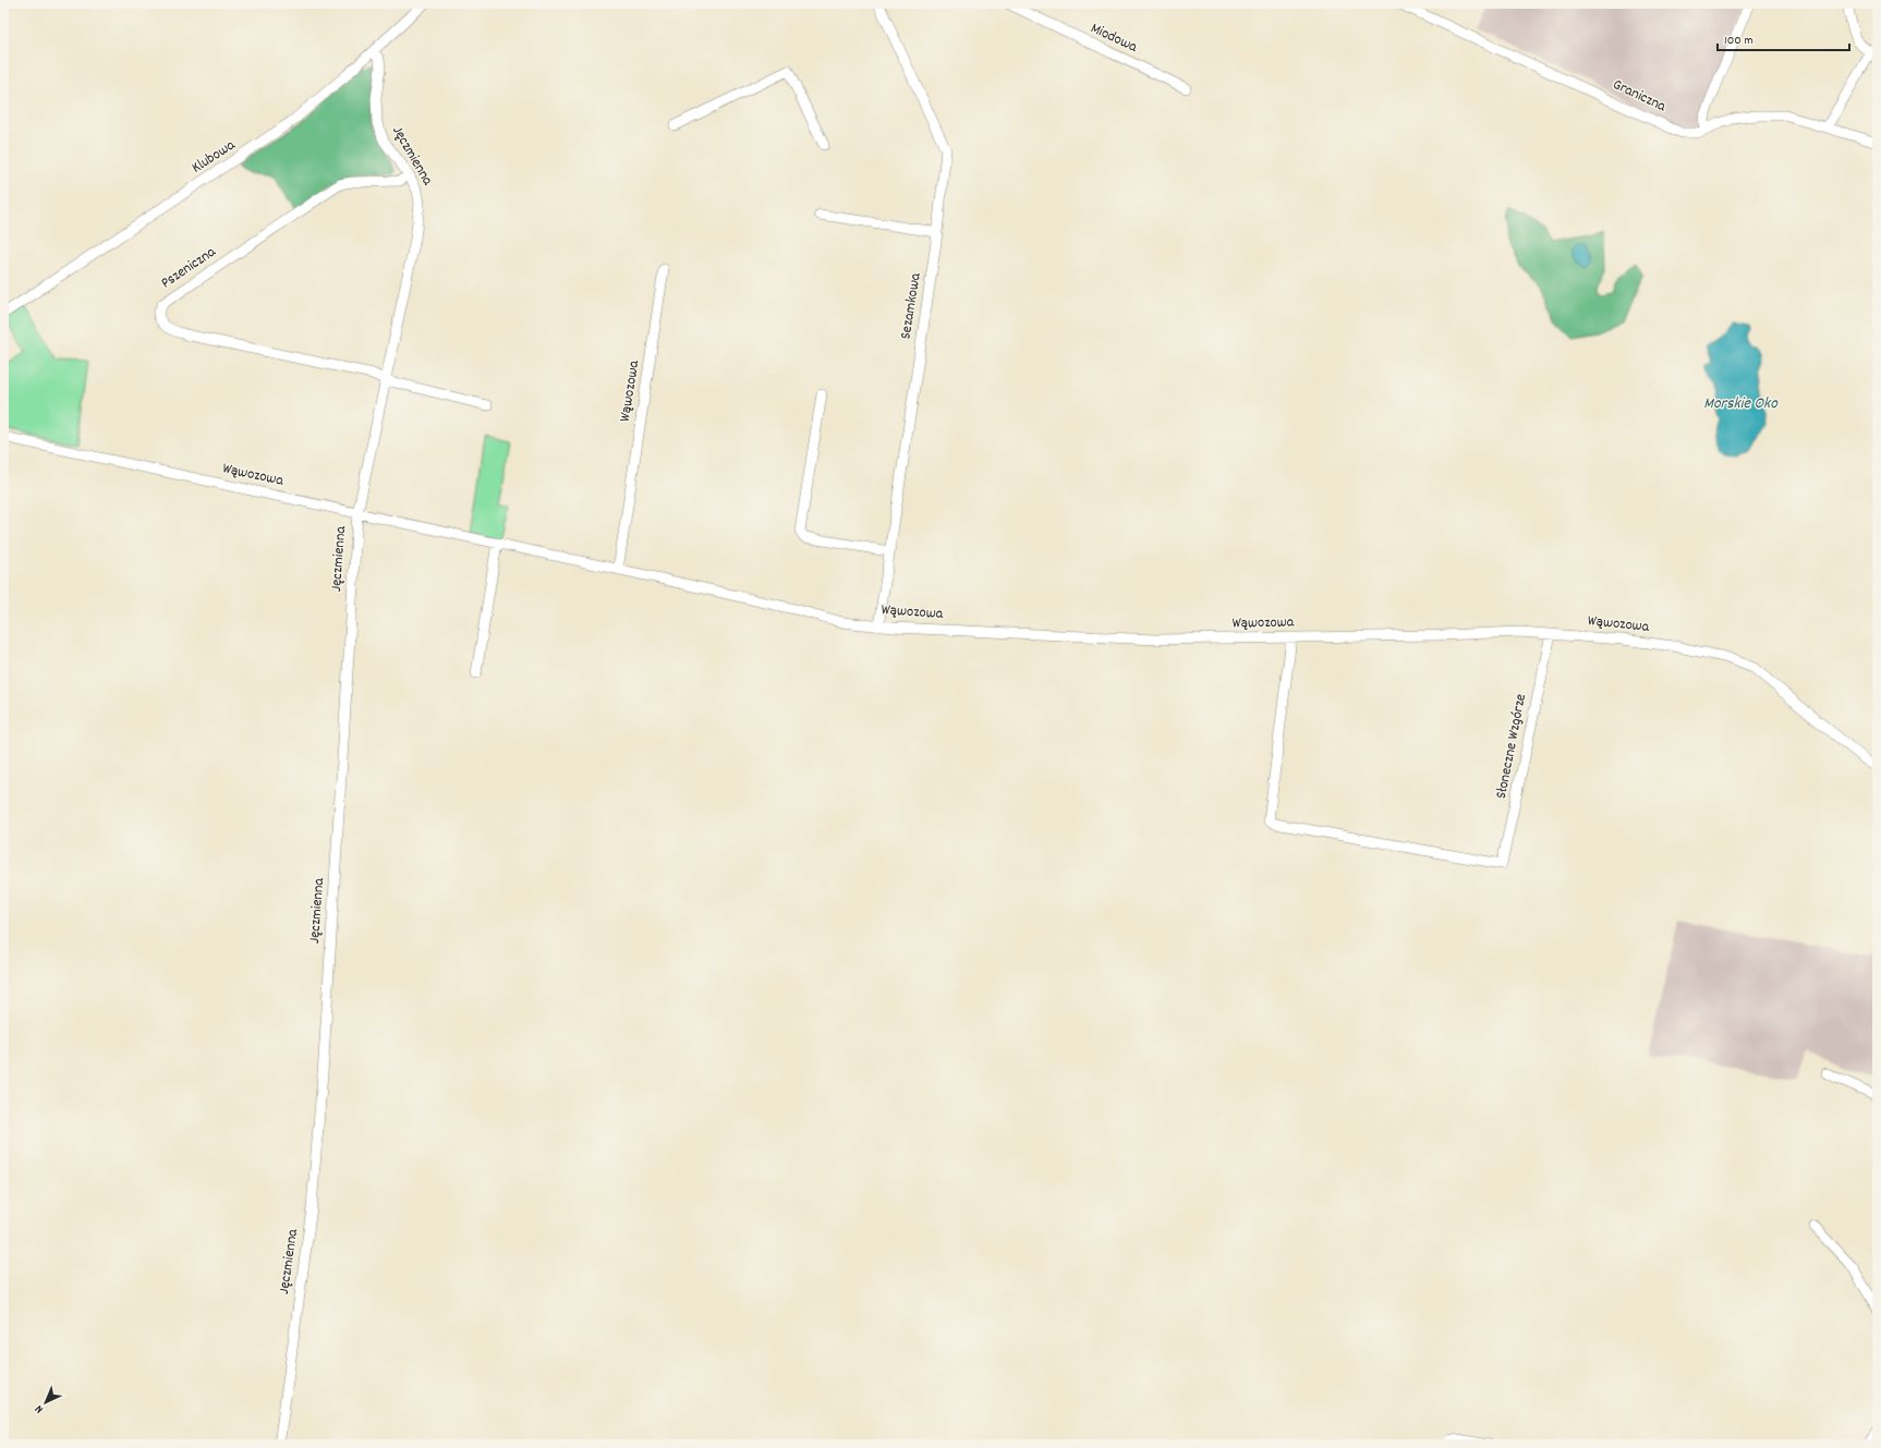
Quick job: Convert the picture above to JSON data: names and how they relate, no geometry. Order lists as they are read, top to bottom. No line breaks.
{"streets":{"street":["Miodowa","Graniczna","Jęczmienna","Klubowa","Pszeniczna","Sezamkowa","Wąwozowa","Słoneczne Wzgórze"]},"crossings":[["Jęczmienna","Klubowa"],["Jęczmienna","Pszeniczna"],["Jęczmienna","Wąwozowa"],["Sezamkowa","Wąwozowa"],["Wąwozowa","Słoneczne Wzgórze"]],"water":["Morskie Oko"],"scale_bar":"100 m","north":"bottom left"}
